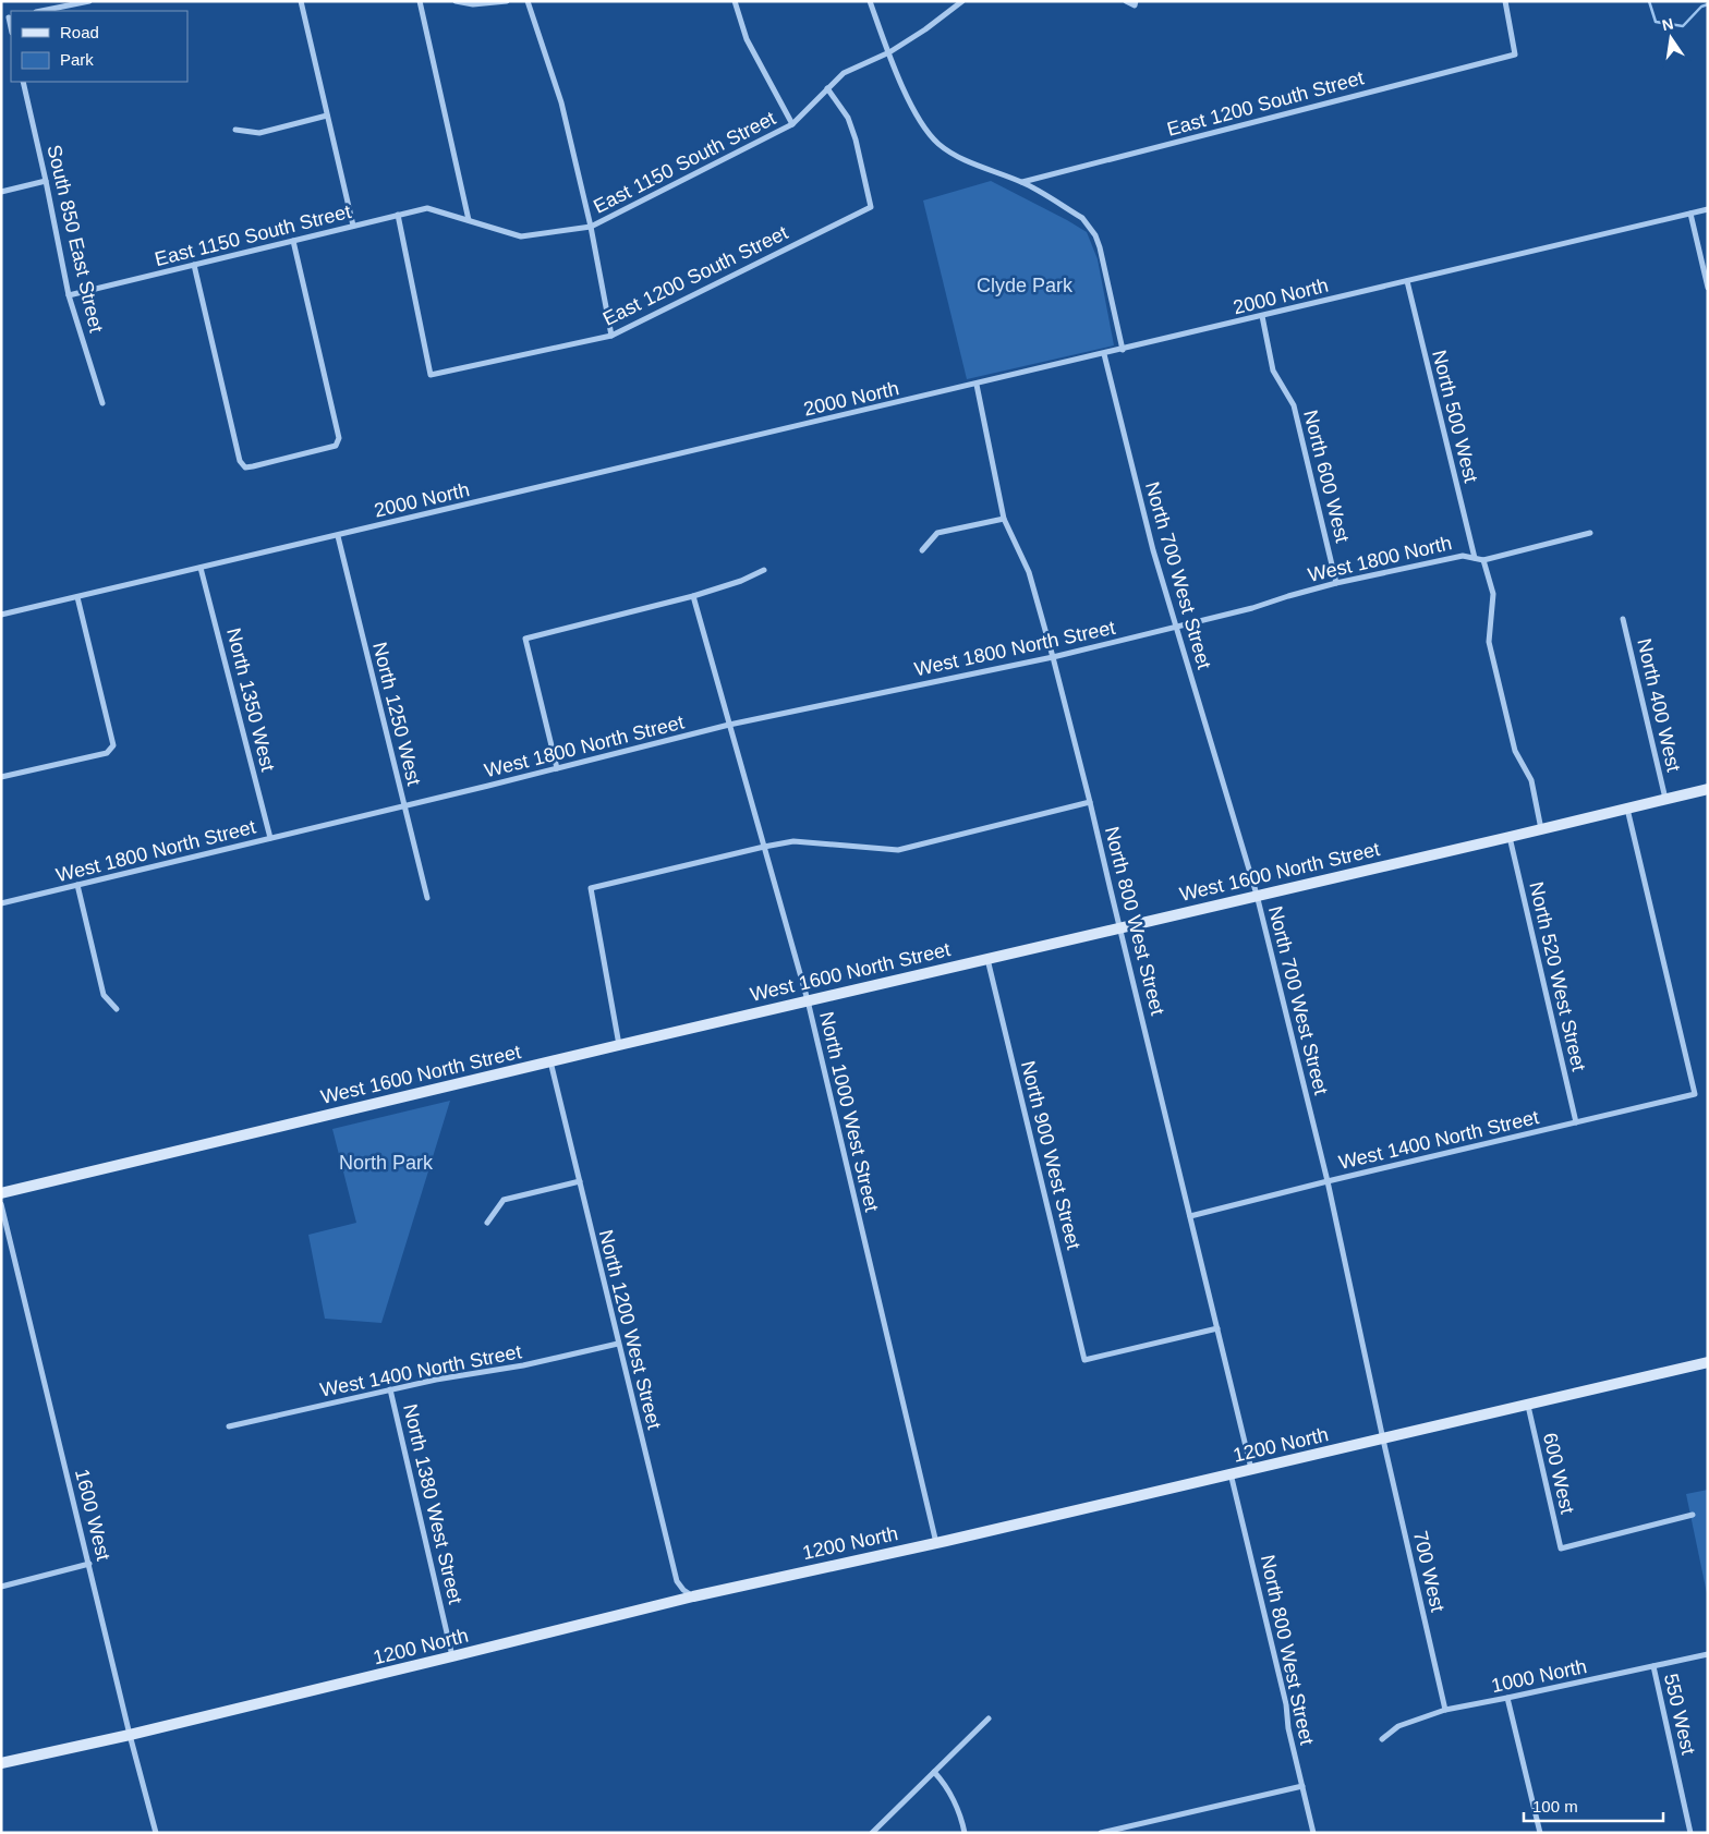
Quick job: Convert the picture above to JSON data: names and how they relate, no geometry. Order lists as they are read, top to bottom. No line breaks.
{"streets":{"street":["East 1200 South Street","East 1150 South Street","South 850 East Street","2000 North","North 500 West","North 600 West","West 1800 North","North 700 West Street","West 1800 North Street","North 1350 West","North 400 West","North 1250 West","West 1600 North Street","North 800 West Street","North 520 West Street","North 1000 West Street","West 1400 North Street","North 900 West Street","North 1200 West Street","1200 North","600 West","North 1380 West Street","1600 West","700 West","1000 North","550 West"]},"crossings":[["East 1200 South Street","East 1150 South Street"],["East 1150 South Street","South 850 East Street"],["2000 North","North 500 West"],["2000 North","North 600 West"],["2000 North","North 700 West Street"],["2000 North","North 1350 West"],["2000 North","North 1250 West"],["2000 North","North 800 West Street"],["North 500 West","West 1800 North"],["North 600 West","West 1800 North"],["West 1800 North","North 700 West Street"],["West 1800 North","West 1800 North Street"],["North 700 West Street","West 1800 North Street"],["North 700 West Street","West 1600 North Street"],["North 700 West Street","West 1400 North Street"],["North 700 West Street","1200 North"],["North 700 West Street","700 West"],["West 1800 North Street","North 1350 West"],["West 1800 North Street","North 1250 West"],["West 1800 North Street","North 800 West Street"],["West 1800 North Street","North 1000 West Street"],["North 400 West","West 1600 North Street"],["West 1600 North Street","North 800 West Street"],["West 1600 North Street","North 520 West Street"],["West 1600 North Street","North 1000 West Street"],["West 1600 North Street","West 1400 North Street"],["West 1600 North Street","North 900 West Street"],["West 1600 North Street","North 1200 West Street"],["North 800 West Street","West 1400 North Street"],["North 800 West Street","North 900 West Street"],["North 800 West Street","1200 North"],["North 520 West Street","West 1400 North Street"],["North 1000 West Street","1200 North"],["West 1400 North Street","North 1200 West Street"],["West 1400 North Street","North 1380 West Street"],["North 1200 West Street","1200 North"],["1200 North","600 West"],["1200 North","North 1380 West Street"],["1200 North","1600 West"],["1200 North","700 West"],["700 West","1000 North"],["1000 North","550 West"]],"parks":["Clyde Park","North Park"],"legend":["Road","Park"],"scale_bar":"100 m","north":"top"}
